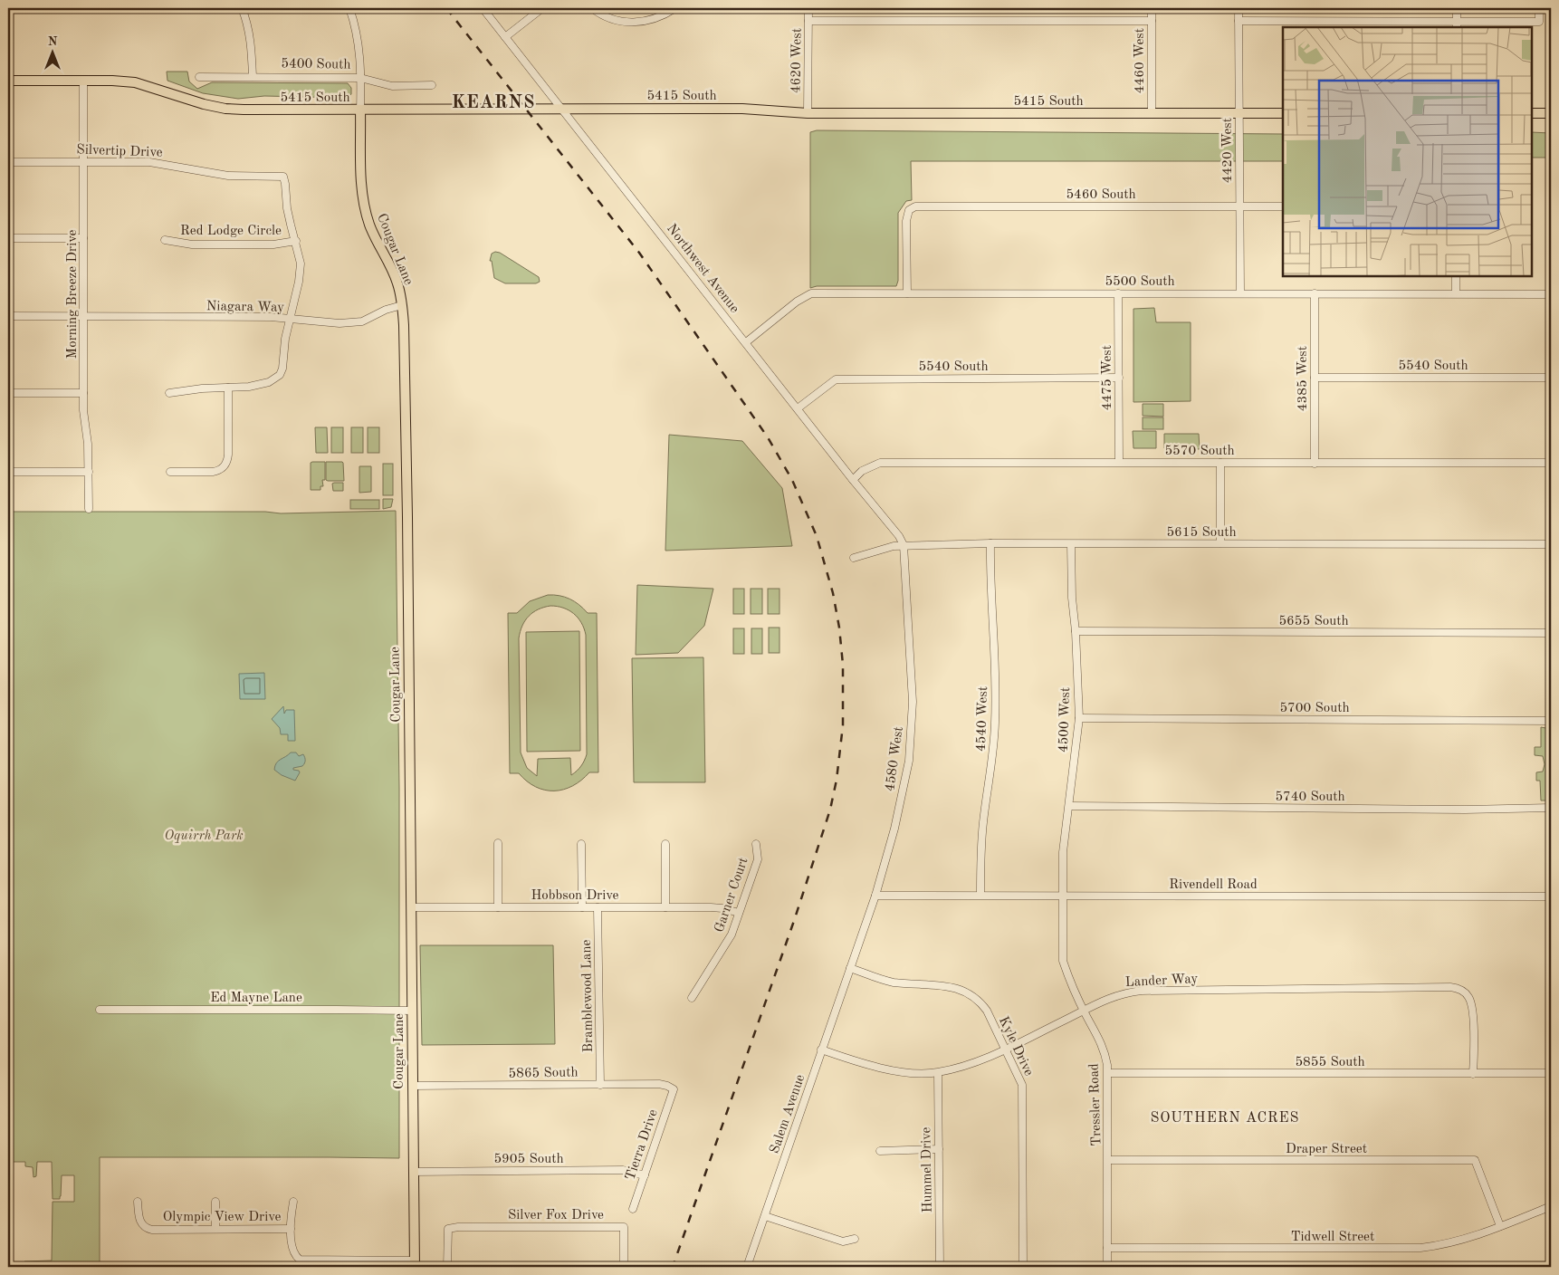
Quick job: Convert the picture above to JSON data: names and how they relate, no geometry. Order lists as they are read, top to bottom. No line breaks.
{"streets":{"main road":["5415 South","Cougar Lane"],"street":["4620 West","4460 West","5400 South","Silvertip Drive","4420 West","5460 South","Red Lodge Circle","Northwest Avenue","5500 South","Morning Breeze Drive","Niagara Way","5540 South","4475 West","4385 West","5570 South","5615 South","5655 South","5700 South","4540 West","4500 West","4580 West","5740 South","Rivendell Road","Hobbson Drive","Garner Court","Lander Way","Bramblewood Lane","Ed Mayne Lane","Kyle Drive","5855 South","5865 South","Tressler Road","Salem Avenue","Tierra Drive","Draper Street","5905 South","Hummel Drive","Silver Fox Drive","Olympic View Drive","Tidwell Street"]},"crossings":[["4620 West","5415 South"],["4460 West","5415 South"],["5415 South","4420 West"],["5415 South","Cougar Lane"],["5415 South","Northwest Avenue"],["5415 South","Morning Breeze Drive"],["Silvertip Drive","Red Lodge Circle"],["Silvertip Drive","Morning Breeze Drive"],["4420 West","5460 South"],["4420 West","5500 South"],["5460 South","5500 South"],["Cougar Lane","Niagara Way"],["Cougar Lane","Hobbson Drive"],["Cougar Lane","Ed Mayne Lane"],["Cougar Lane","5865 South"],["Cougar Lane","5905 South"],["Cougar Lane","Olympic View Drive"],["Northwest Avenue","5500 South"],["Northwest Avenue","5540 South"],["Northwest Avenue","5570 South"],["Northwest Avenue","5615 South"],["Northwest Avenue","4580 West"],["5500 South","4475 West"],["5500 South","4385 West"],["Morning Breeze Drive","Niagara Way"],["5540 South","4475 West"],["5540 South","4385 West"],["4475 West","5570 South"],["4385 West","5570 South"],["5615 South","4540 West"],["5615 South","4500 West"],["5615 South","4580 West"],["5655 South","4500 West"],["5700 South","4500 West"],["4540 West","Rivendell Road"],["4500 West","5740 South"],["4500 West","Rivendell Road"],["4500 West","Tressler Road"],["4580 West","Rivendell Road"],["4580 West","Kyle Drive"],["4580 West","Salem Avenue"],["Rivendell Road","Tressler Road"],["Hobbson Drive","Garner Court"],["Hobbson Drive","Bramblewood Lane"],["Lander Way","Kyle Drive"],["Lander Way","5855 South"],["Lander Way","Tressler Road"],["Lander Way","Salem Avenue"],["Lander Way","Hummel Drive"],["Bramblewood Lane","5865 South"],["Kyle Drive","Salem Avenue"],["5855 South","Tressler Road"],["5865 South","Tierra Drive"],["Tressler Road","Draper Street"],["Tressler Road","Tidwell Street"],["Tierra Drive","5905 South"],["Draper Street","Tidwell Street"]],"districts":["KEARNS","SOUTHERN ACRES"],"parks":["Oquirrh Park"],"north":"top"}
